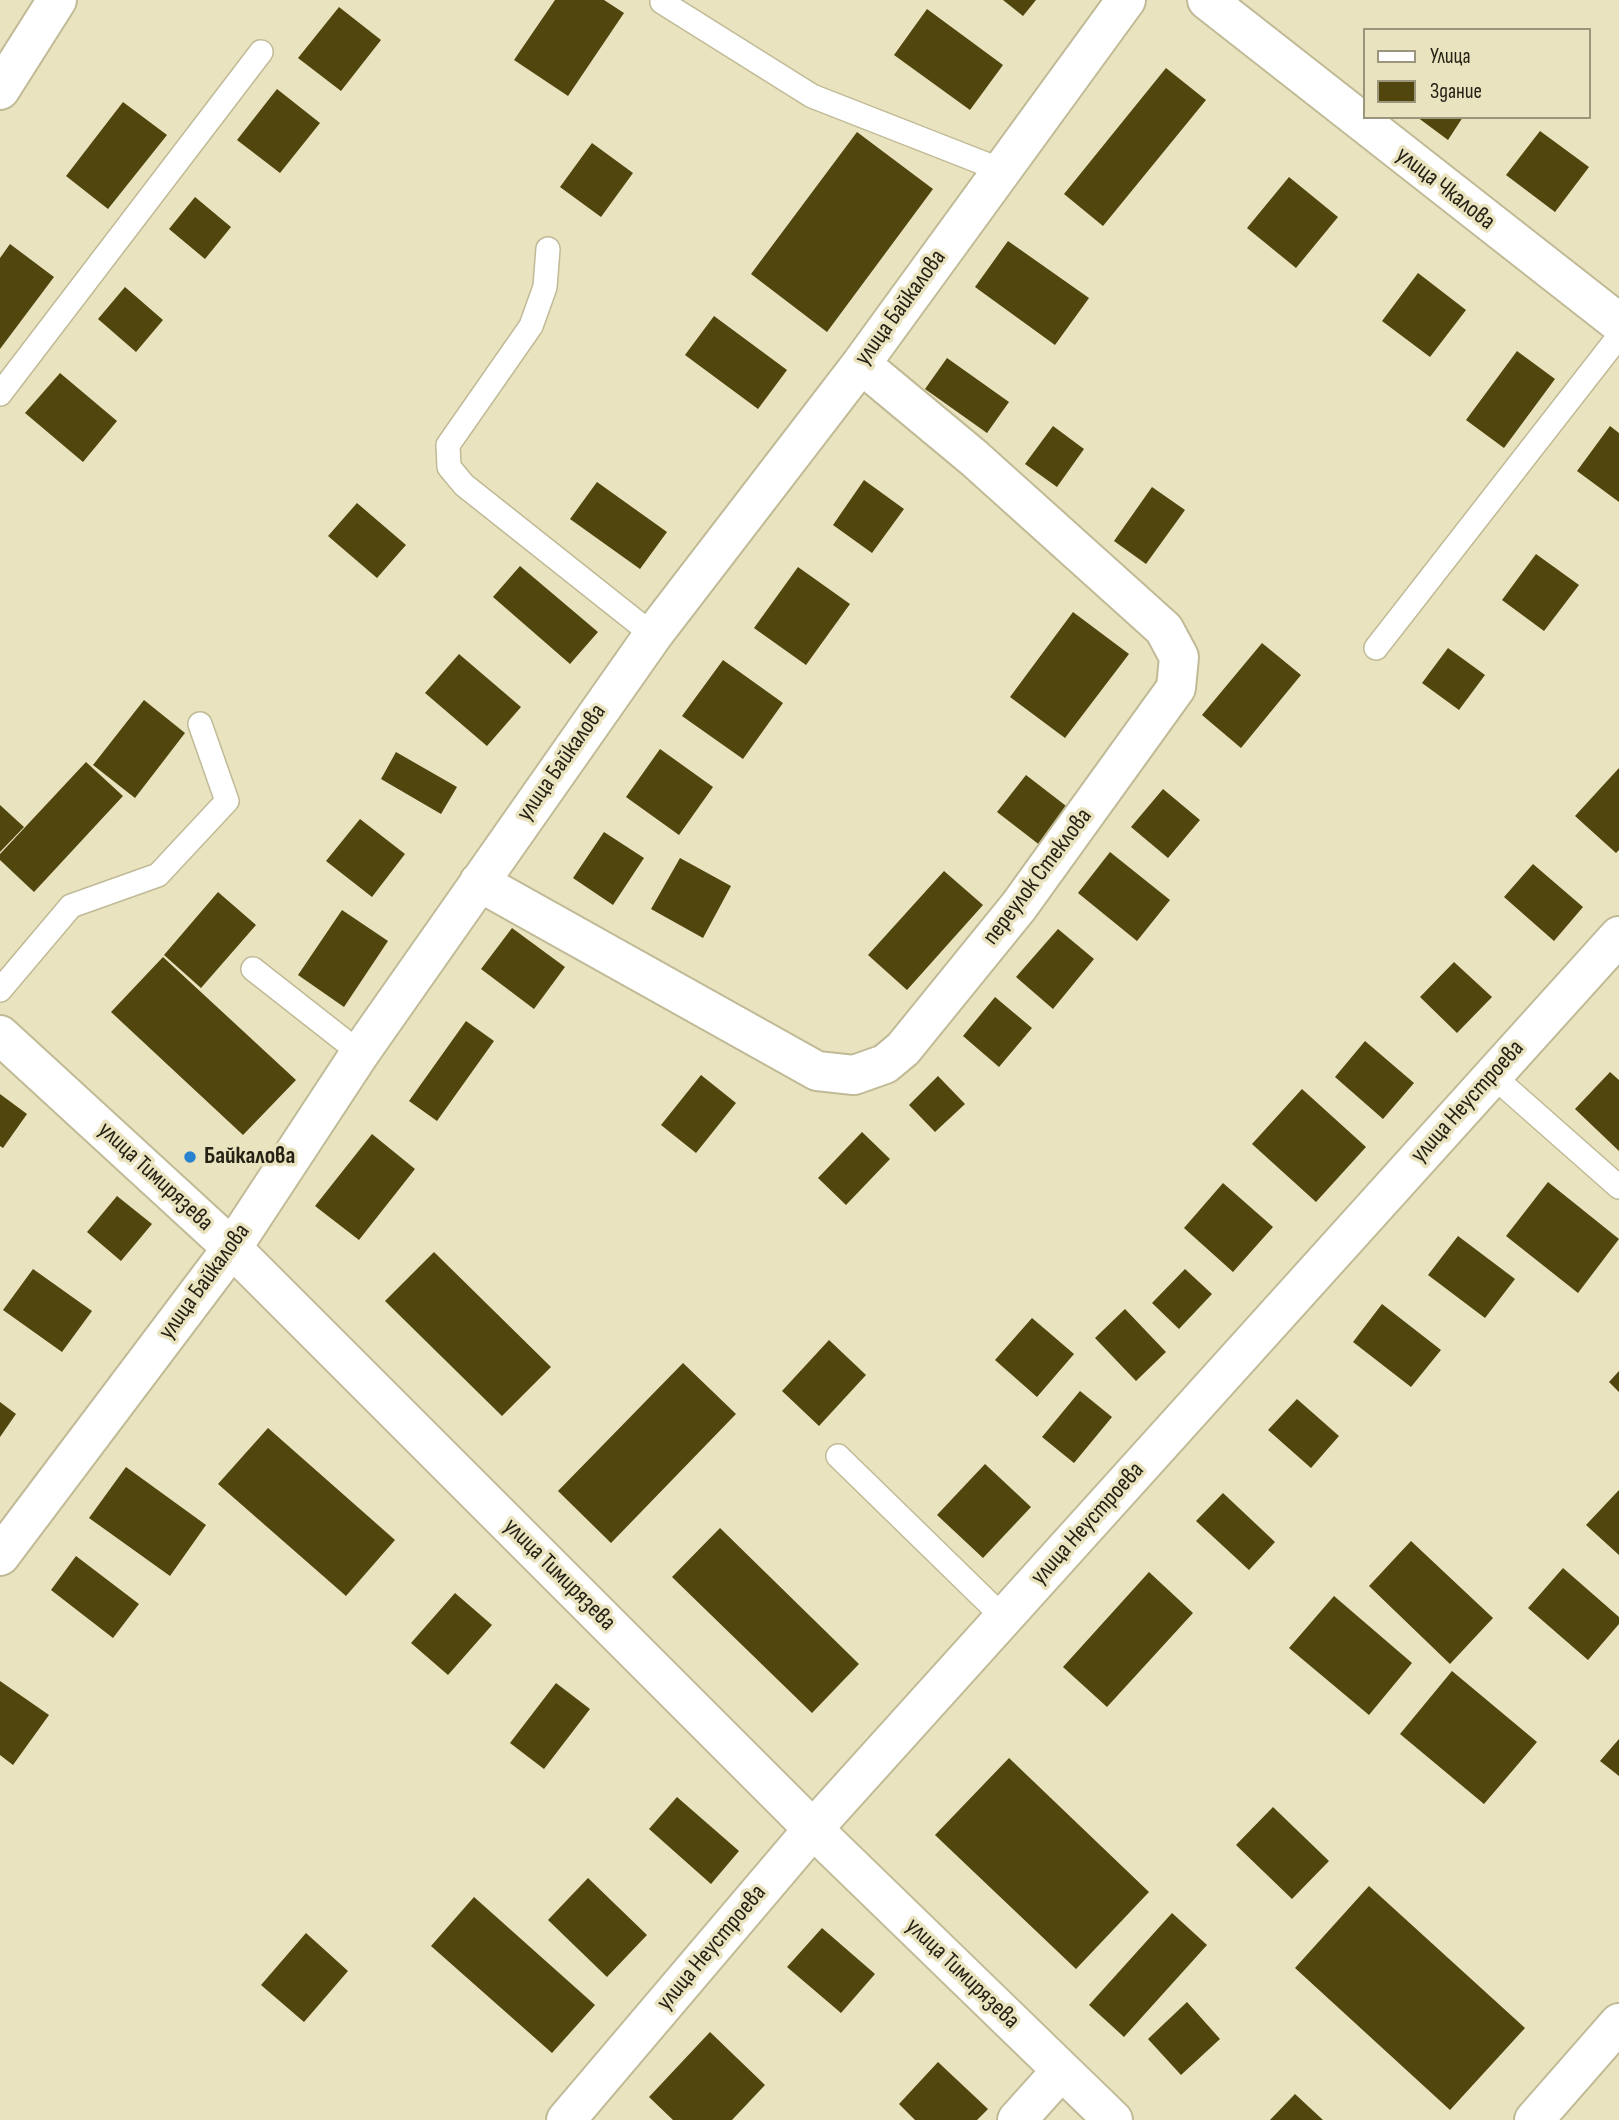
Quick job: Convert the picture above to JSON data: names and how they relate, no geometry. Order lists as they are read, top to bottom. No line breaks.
{"streets":{"street":["улица Чкалова","улица Байкалова","переулок Стеклова","улица Неустроева","улица Тимирязева"]},"crossings":[["улица Байкалова","переулок Стеклова"],["улица Байкалова","улица Тимирязева"],["улица Неустроева","улица Тимирязева"]],"places":["Байкалова"],"legend":["Улица","Здание"]}
